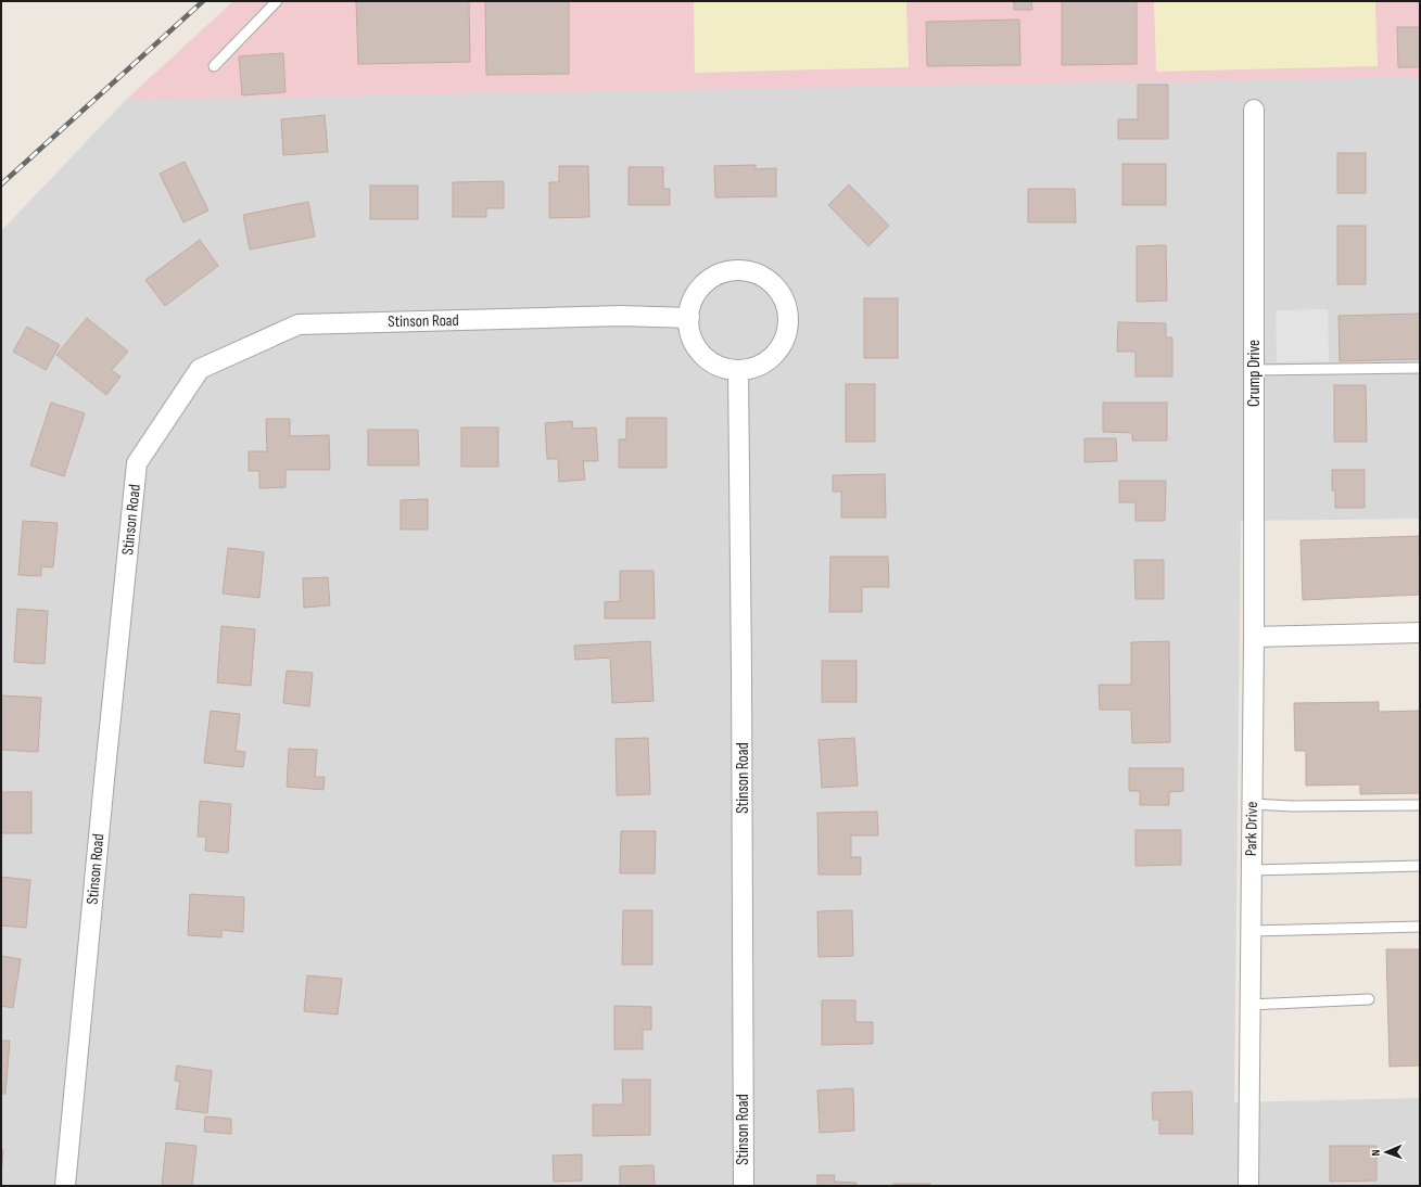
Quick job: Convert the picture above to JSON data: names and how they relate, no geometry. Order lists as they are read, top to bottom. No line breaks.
{"streets":{"street":["Stinson Road","Crump Drive","Park Drive"]},"crossings":[["Crump Drive","Park Drive"]],"north":"left"}
